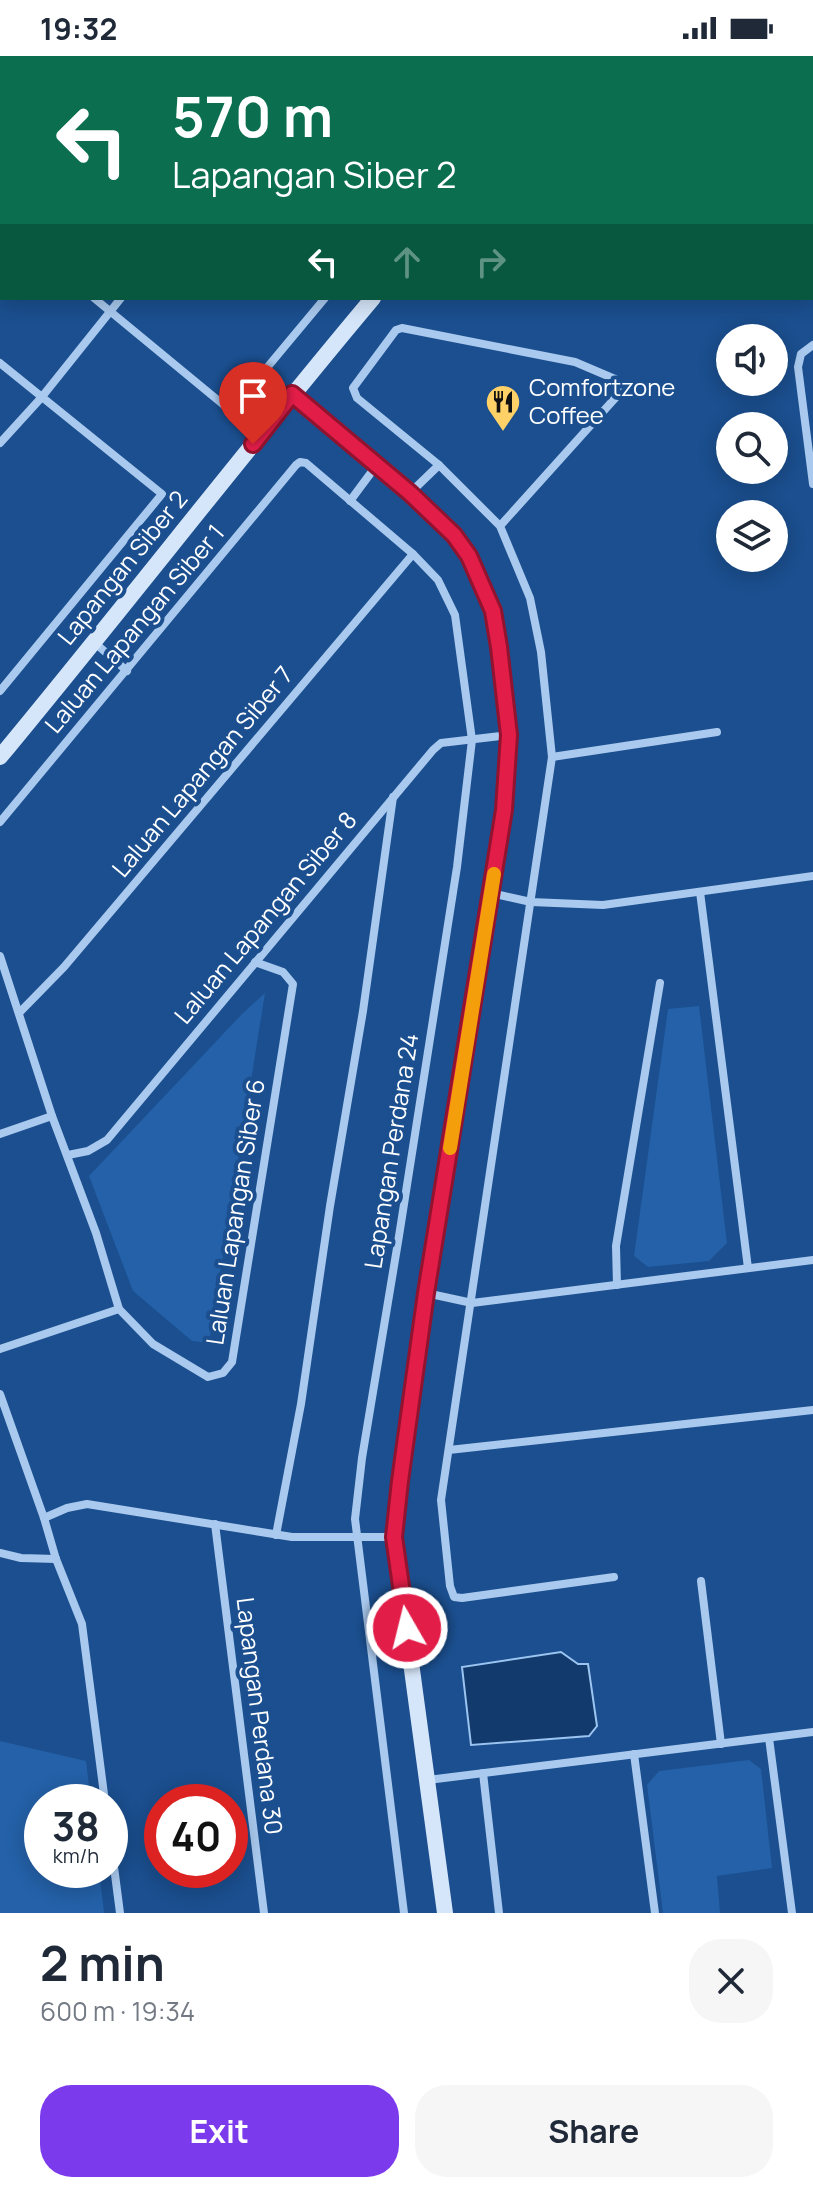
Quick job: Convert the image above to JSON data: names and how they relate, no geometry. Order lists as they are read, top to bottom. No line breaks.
{"streets":{"street":["Lapangan Siber 2","Laluan Lapangan Siber 1","Laluan Lapangan Siber 7","Laluan Lapangan Siber 8","Lapangan Perdana 24","Laluan Lapangan Siber 6","Lapangan Perdana 30"]},"crossings":[["Laluan Lapangan Siber 1","Lapangan Perdana 24"],["Laluan Lapangan Siber 7","Lapangan Perdana 24"],["Laluan Lapangan Siber 7","Laluan Lapangan Siber 6"],["Laluan Lapangan Siber 8","Lapangan Perdana 24"],["Laluan Lapangan Siber 8","Laluan Lapangan Siber 6"]],"places":{"restaurant":["Comfortzone Coffee"]},"page":{"status":"19:32","turn":["570 m","Lapangan Siber 2"],"speed":"38 km/h","limit":"40","heading":["2 min","600 m · 19:34"],"buttons":["Exit","Share"]}}
